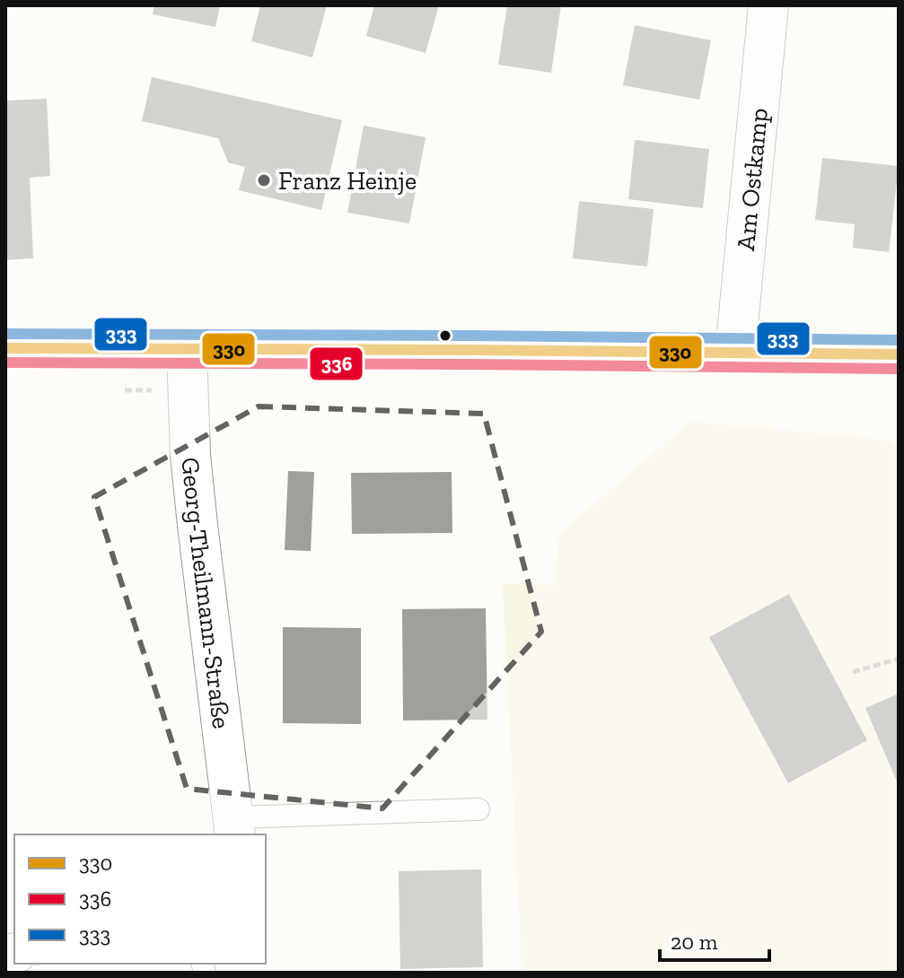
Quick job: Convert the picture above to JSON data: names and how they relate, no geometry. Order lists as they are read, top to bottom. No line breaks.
{"streets":{"street":["Am Ostkamp","Georg-Theilmann-Straße"]},"places":["Franz Heinje"],"lines":["transit line 333","transit line 330","transit line 336"],"legend":["330","336","333"],"scale_bar":"20 m"}
